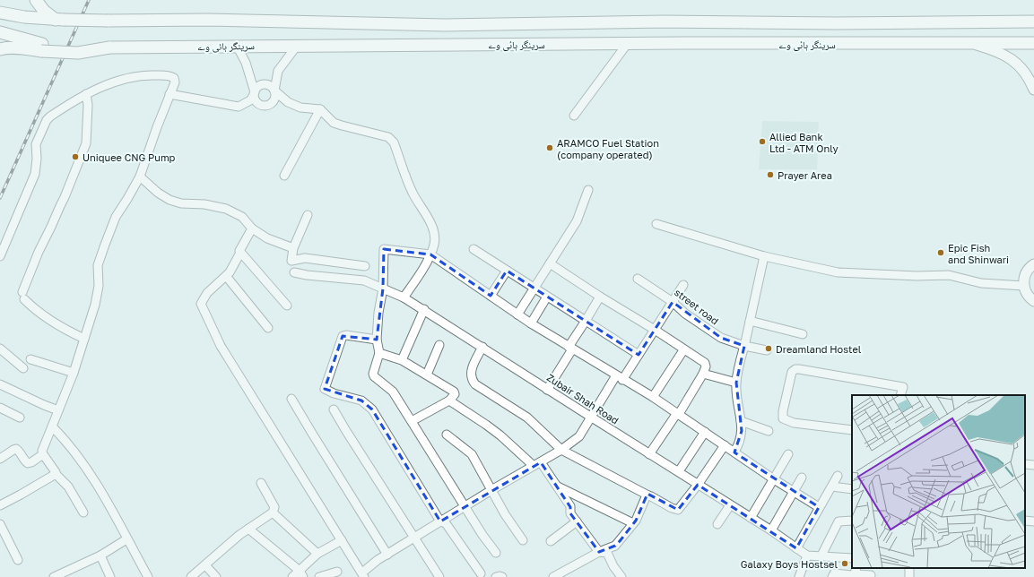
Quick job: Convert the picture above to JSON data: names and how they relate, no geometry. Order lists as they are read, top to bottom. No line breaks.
{"streets":{"highway":["سرینگر ہائی وے"],"street":["street road","Zubair Shah Road"]},"places":["Allied Bank Ltd - ATM Only","ARAMCO Fuel Station (company operated)","Uniquee CNG Pump","Prayer Area","Epic Fish and Shinwari","Dreamland Hostel","Galaxy Boys Hostsel"]}
